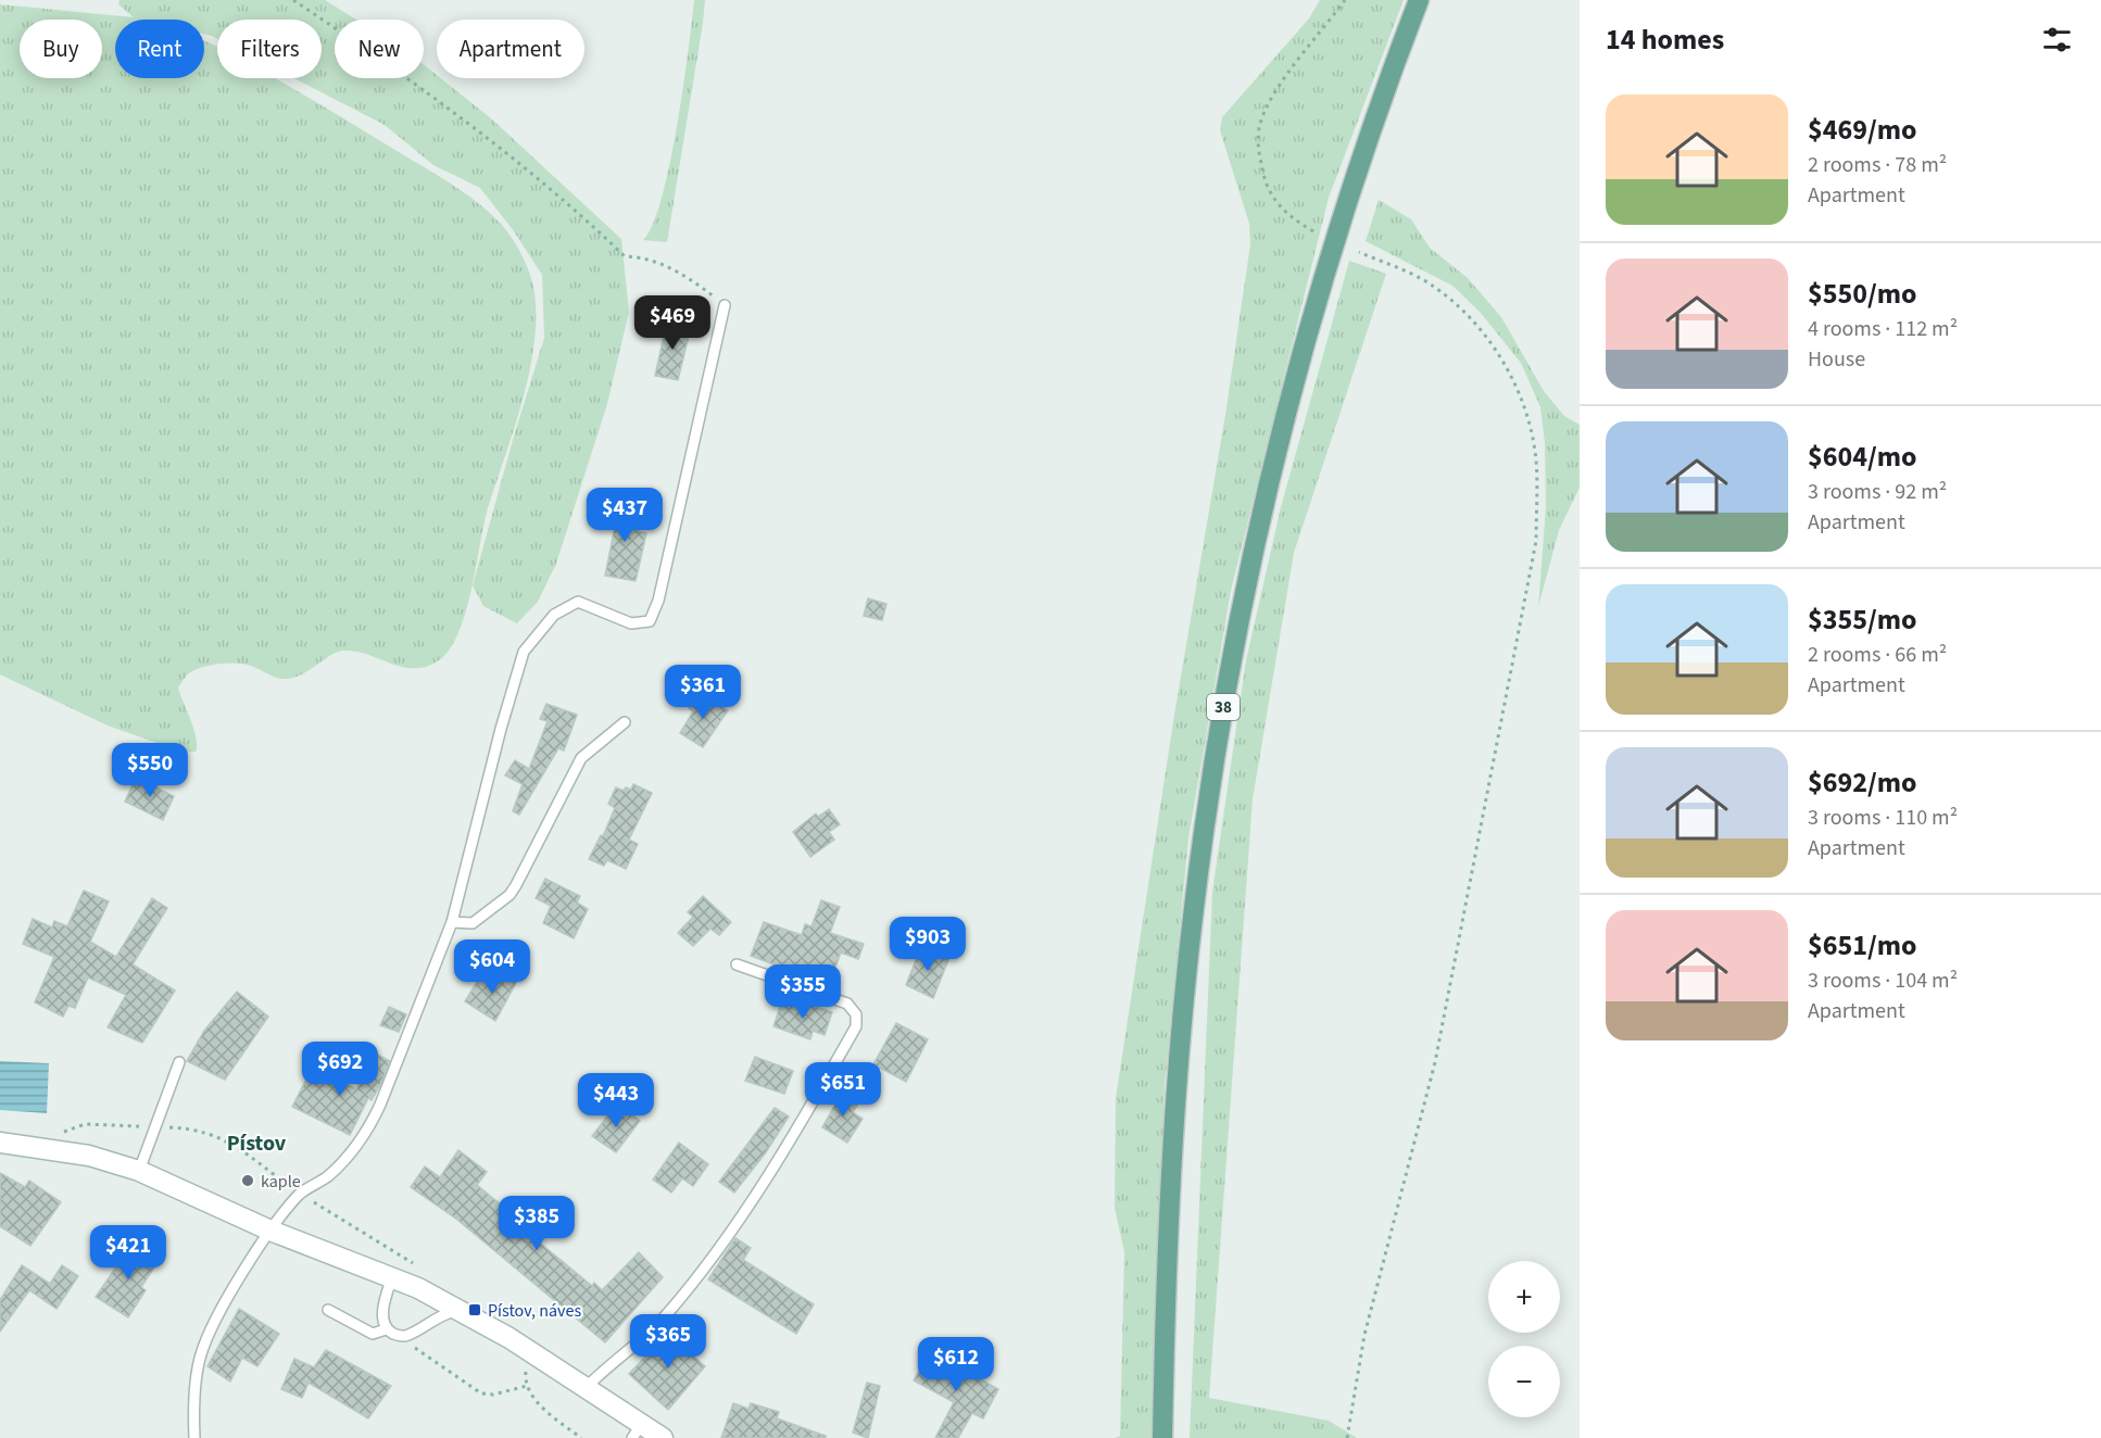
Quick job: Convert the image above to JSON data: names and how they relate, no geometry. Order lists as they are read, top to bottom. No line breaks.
{"streets":{"main road":["38"]},"districts":["Pístov"],"places":{"other":["kaple"],"transit":["Pístov, náves"]},"page":{"heading":"14 homes","chip":["Buy","Rent","Filters","New","Apartment"],"list":[{"name":"$469/mo","note":"2 rooms · 78 m² · Apartment"},{"name":"$550/mo","note":"4 rooms · 112 m² · House"},{"name":"$604/mo","note":"3 rooms · 92 m² · Apartment"},{"name":"$355/mo","note":"2 rooms · 66 m² · Apartment"},{"name":"$692/mo","note":"3 rooms · 110 m² · Apartment"},{"name":"$651/mo","note":"3 rooms · 104 m² · Apartment"}],"price":["$469","$437","$361","$550","$903","$604","$355","$692","$651","$443","$385","$421","$365","$612"],"map_buttons":["+","−"]}}
